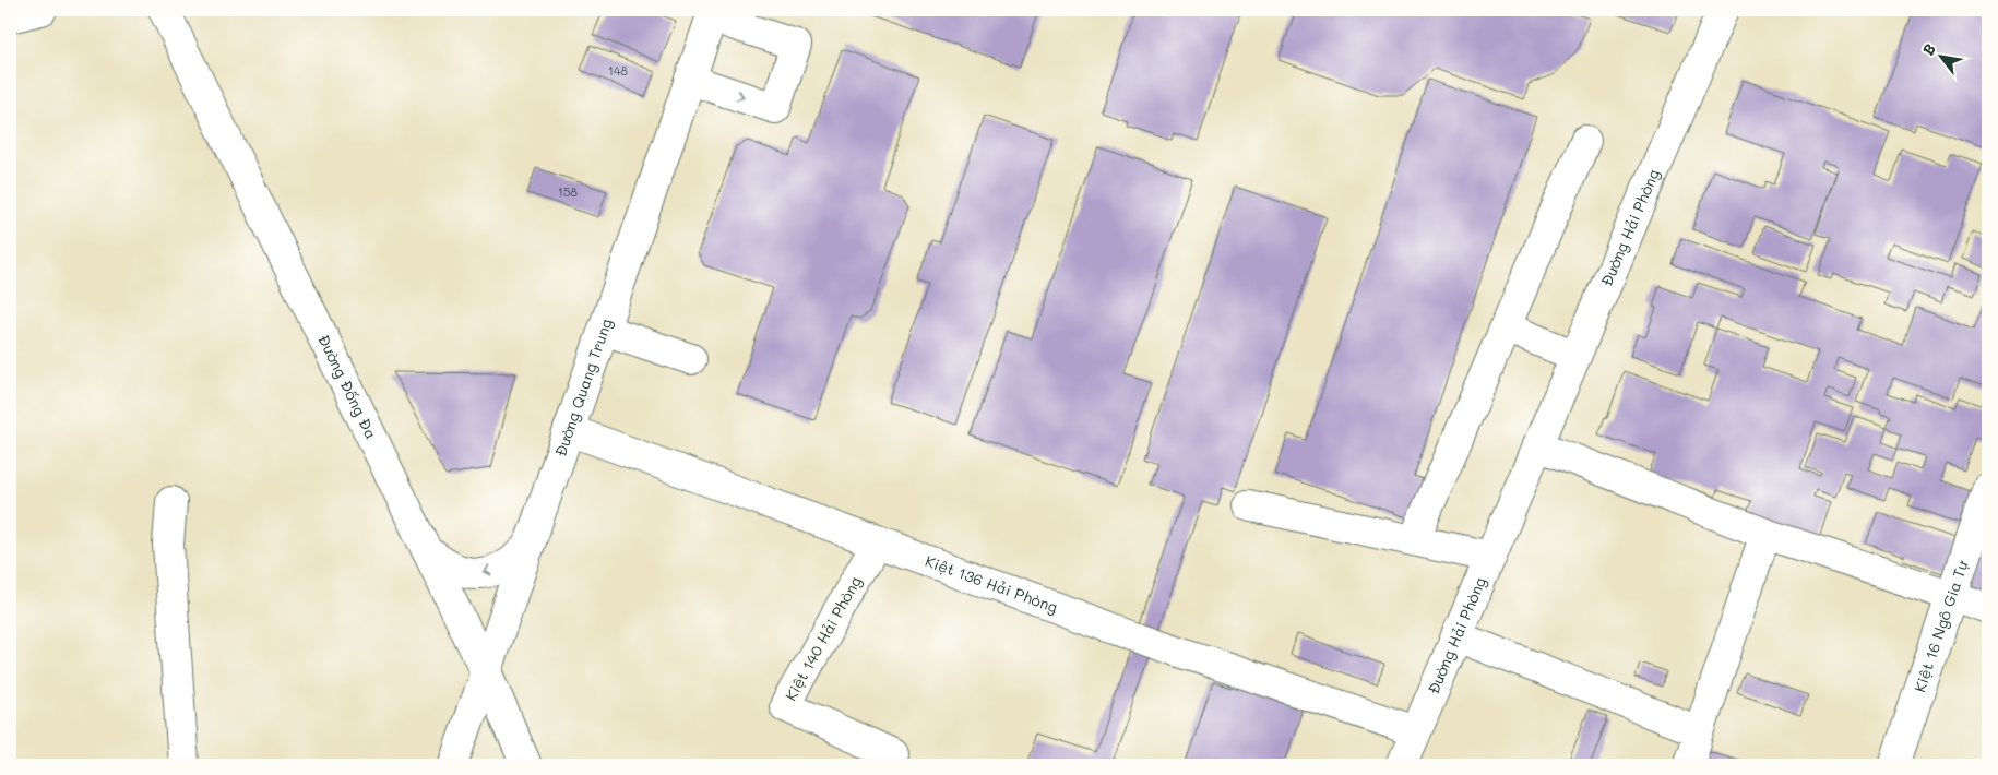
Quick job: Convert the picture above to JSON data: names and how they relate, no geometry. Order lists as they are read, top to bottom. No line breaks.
{"streets":{"street":["Đường Hải Phòng","Đường Đống Đa","Đường Quang Trung","Kiệt 136 Hải Phòng","Kiệt 16 Ngô Gia Tự","Kiệt 140 Hải Phòng"]},"crossings":[["Đường Hải Phòng","Kiệt 136 Hải Phòng"],["Đường Đống Đa","Đường Quang Trung"],["Đường Quang Trung","Kiệt 136 Hải Phòng"],["Kiệt 136 Hải Phòng","Kiệt 140 Hải Phòng"]],"house_numbers":["148","158"],"north":"top left"}
